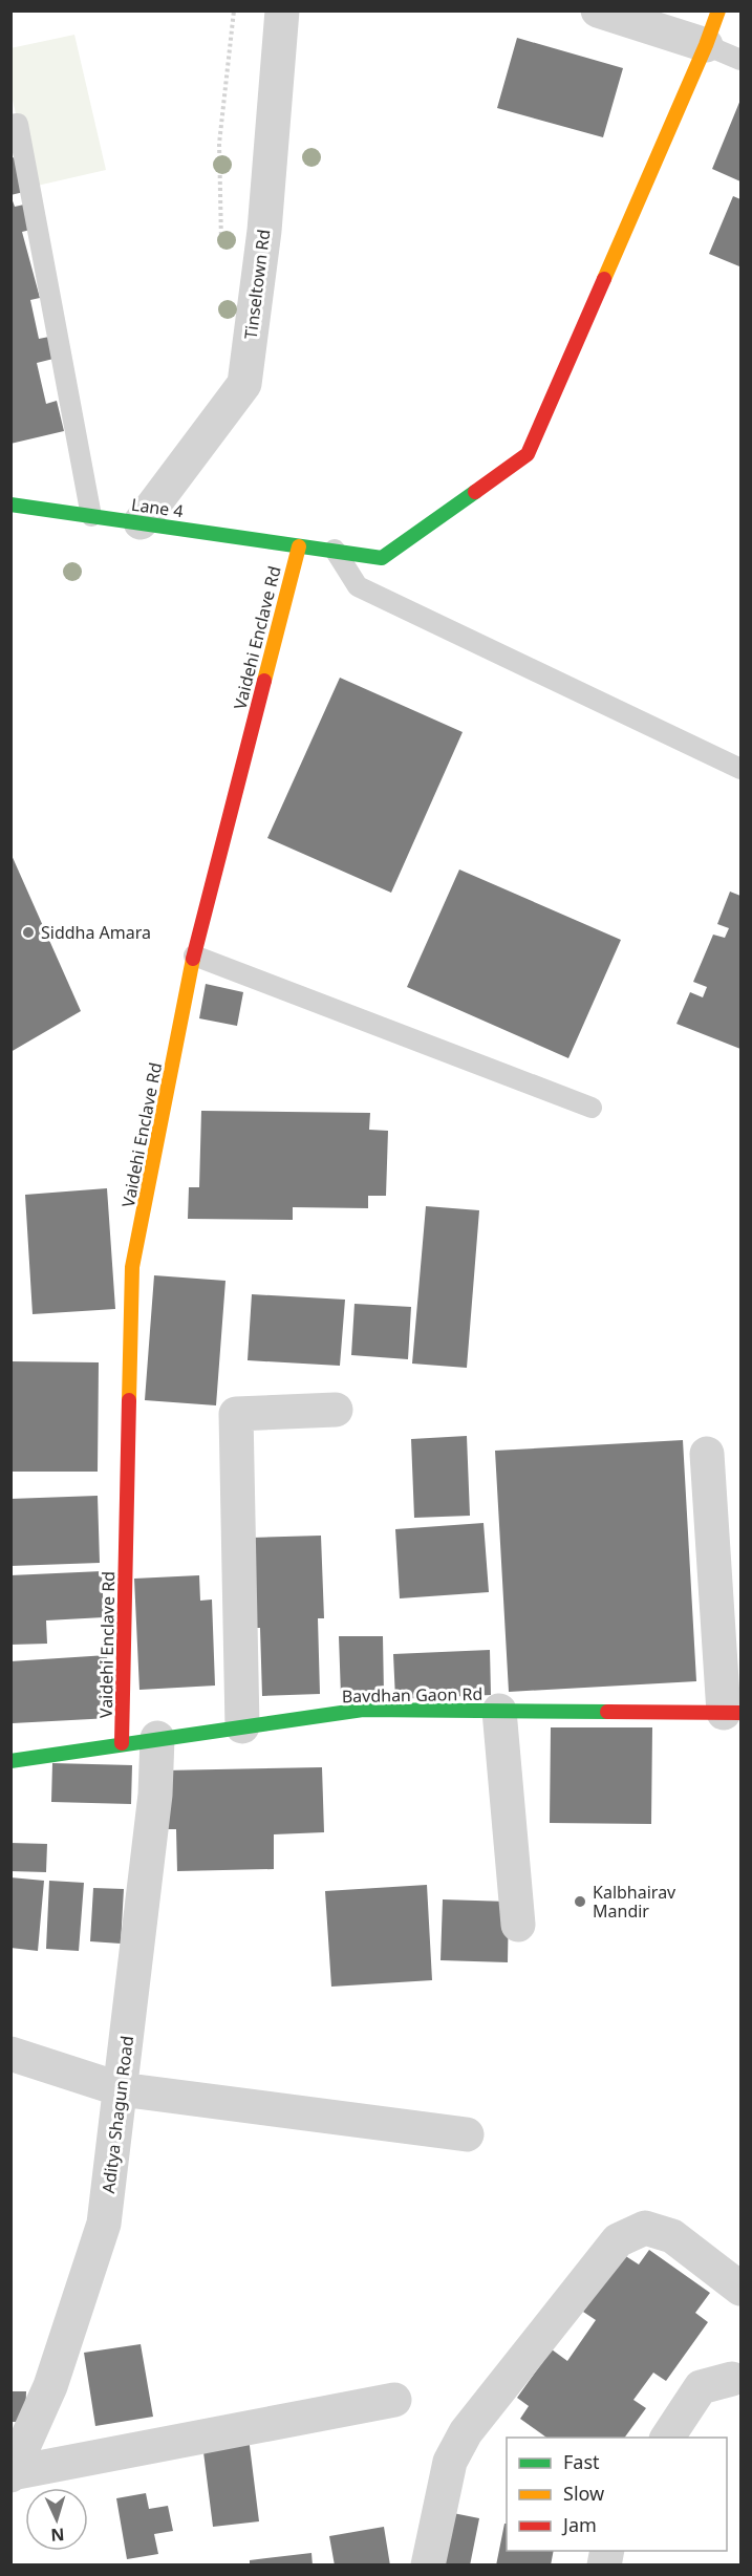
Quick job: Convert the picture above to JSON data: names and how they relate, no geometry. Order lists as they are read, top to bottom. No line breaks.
{"streets":{"street":["Tinseltown Rd","Lane 4","Vaidehi Enclave Rd","Bavdhan Gaon Rd","Aditya Shagun Road"]},"crossings":[["Tinseltown Rd","Lane 4"],["Lane 4","Vaidehi Enclave Rd"],["Vaidehi Enclave Rd","Bavdhan Gaon Rd"],["Bavdhan Gaon Rd","Aditya Shagun Road"]],"places":["Siddha Amara","Kalbhairav Mandir"],"legend":["Fast","Slow","Jam"],"north":"bottom"}
